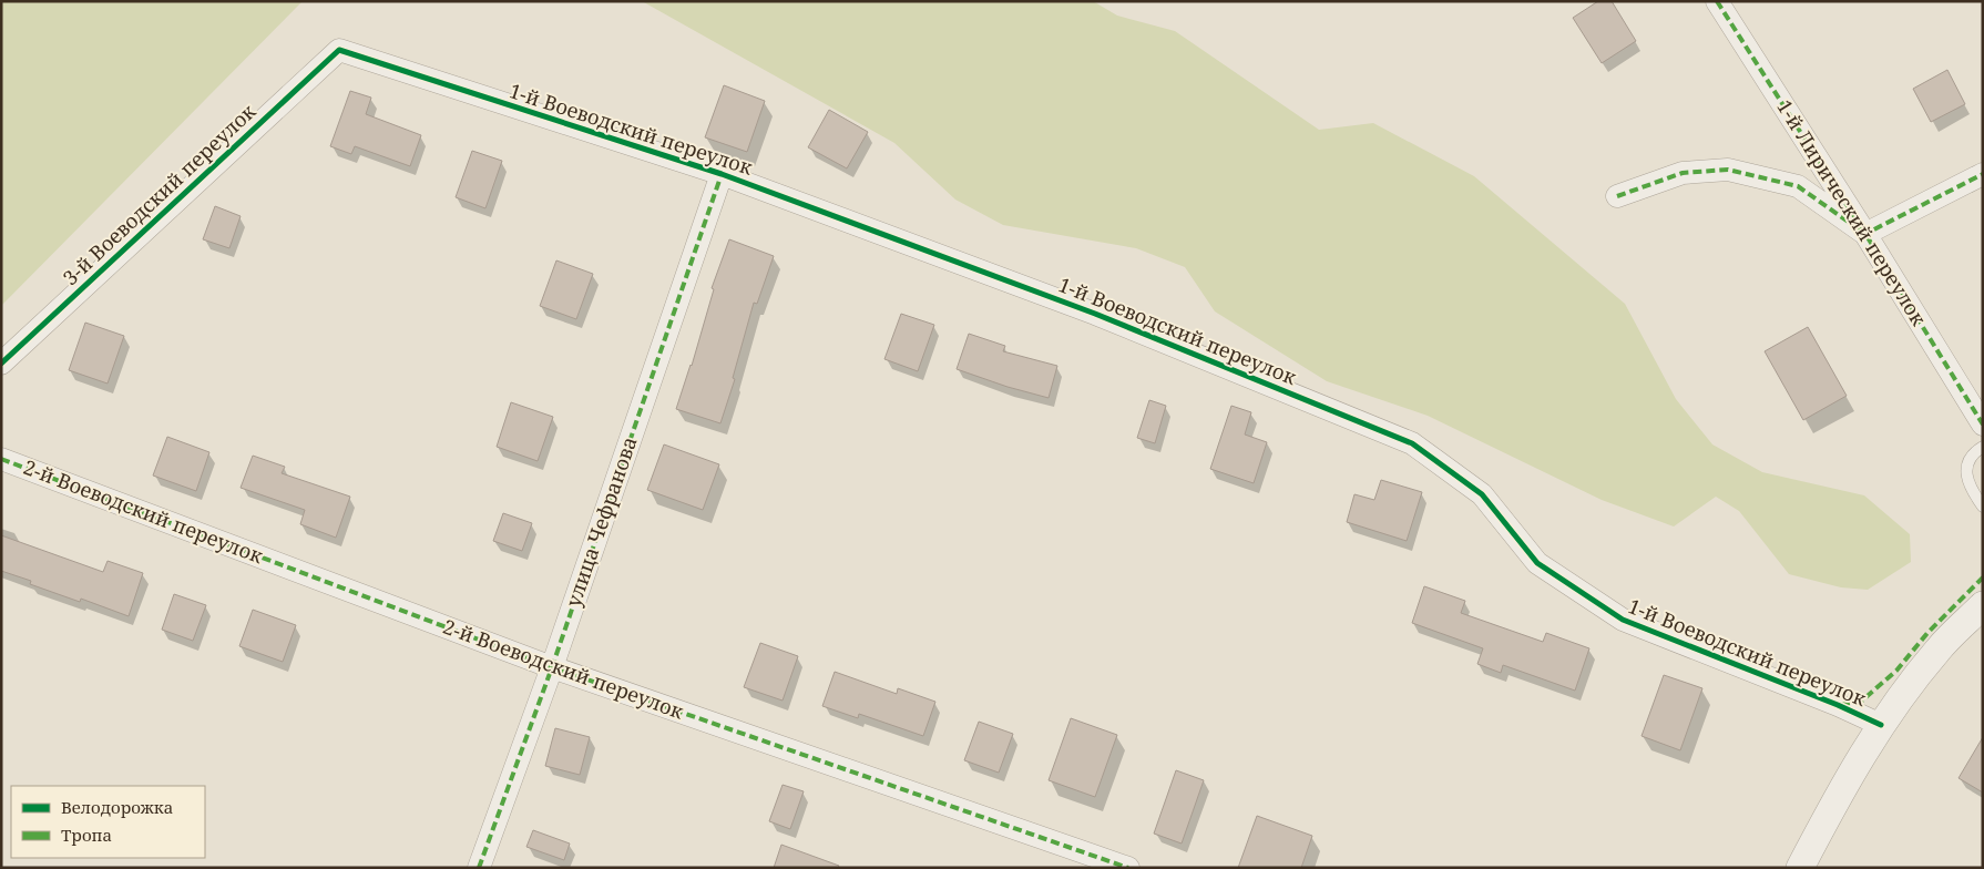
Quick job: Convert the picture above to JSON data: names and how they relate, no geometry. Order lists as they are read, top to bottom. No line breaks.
{"streets":{"street":["1-й Воеводский переулок","3-й Воеводский переулок","1-й Лирический переулок","2-й Воеводский переулок","улица Чефранова"]},"crossings":[["1-й Воеводский переулок","3-й Воеводский переулок"],["1-й Воеводский переулок","улица Чефранова"],["2-й Воеводский переулок","улица Чефранова"]],"legend":["Велодорожка","Тропа"]}
